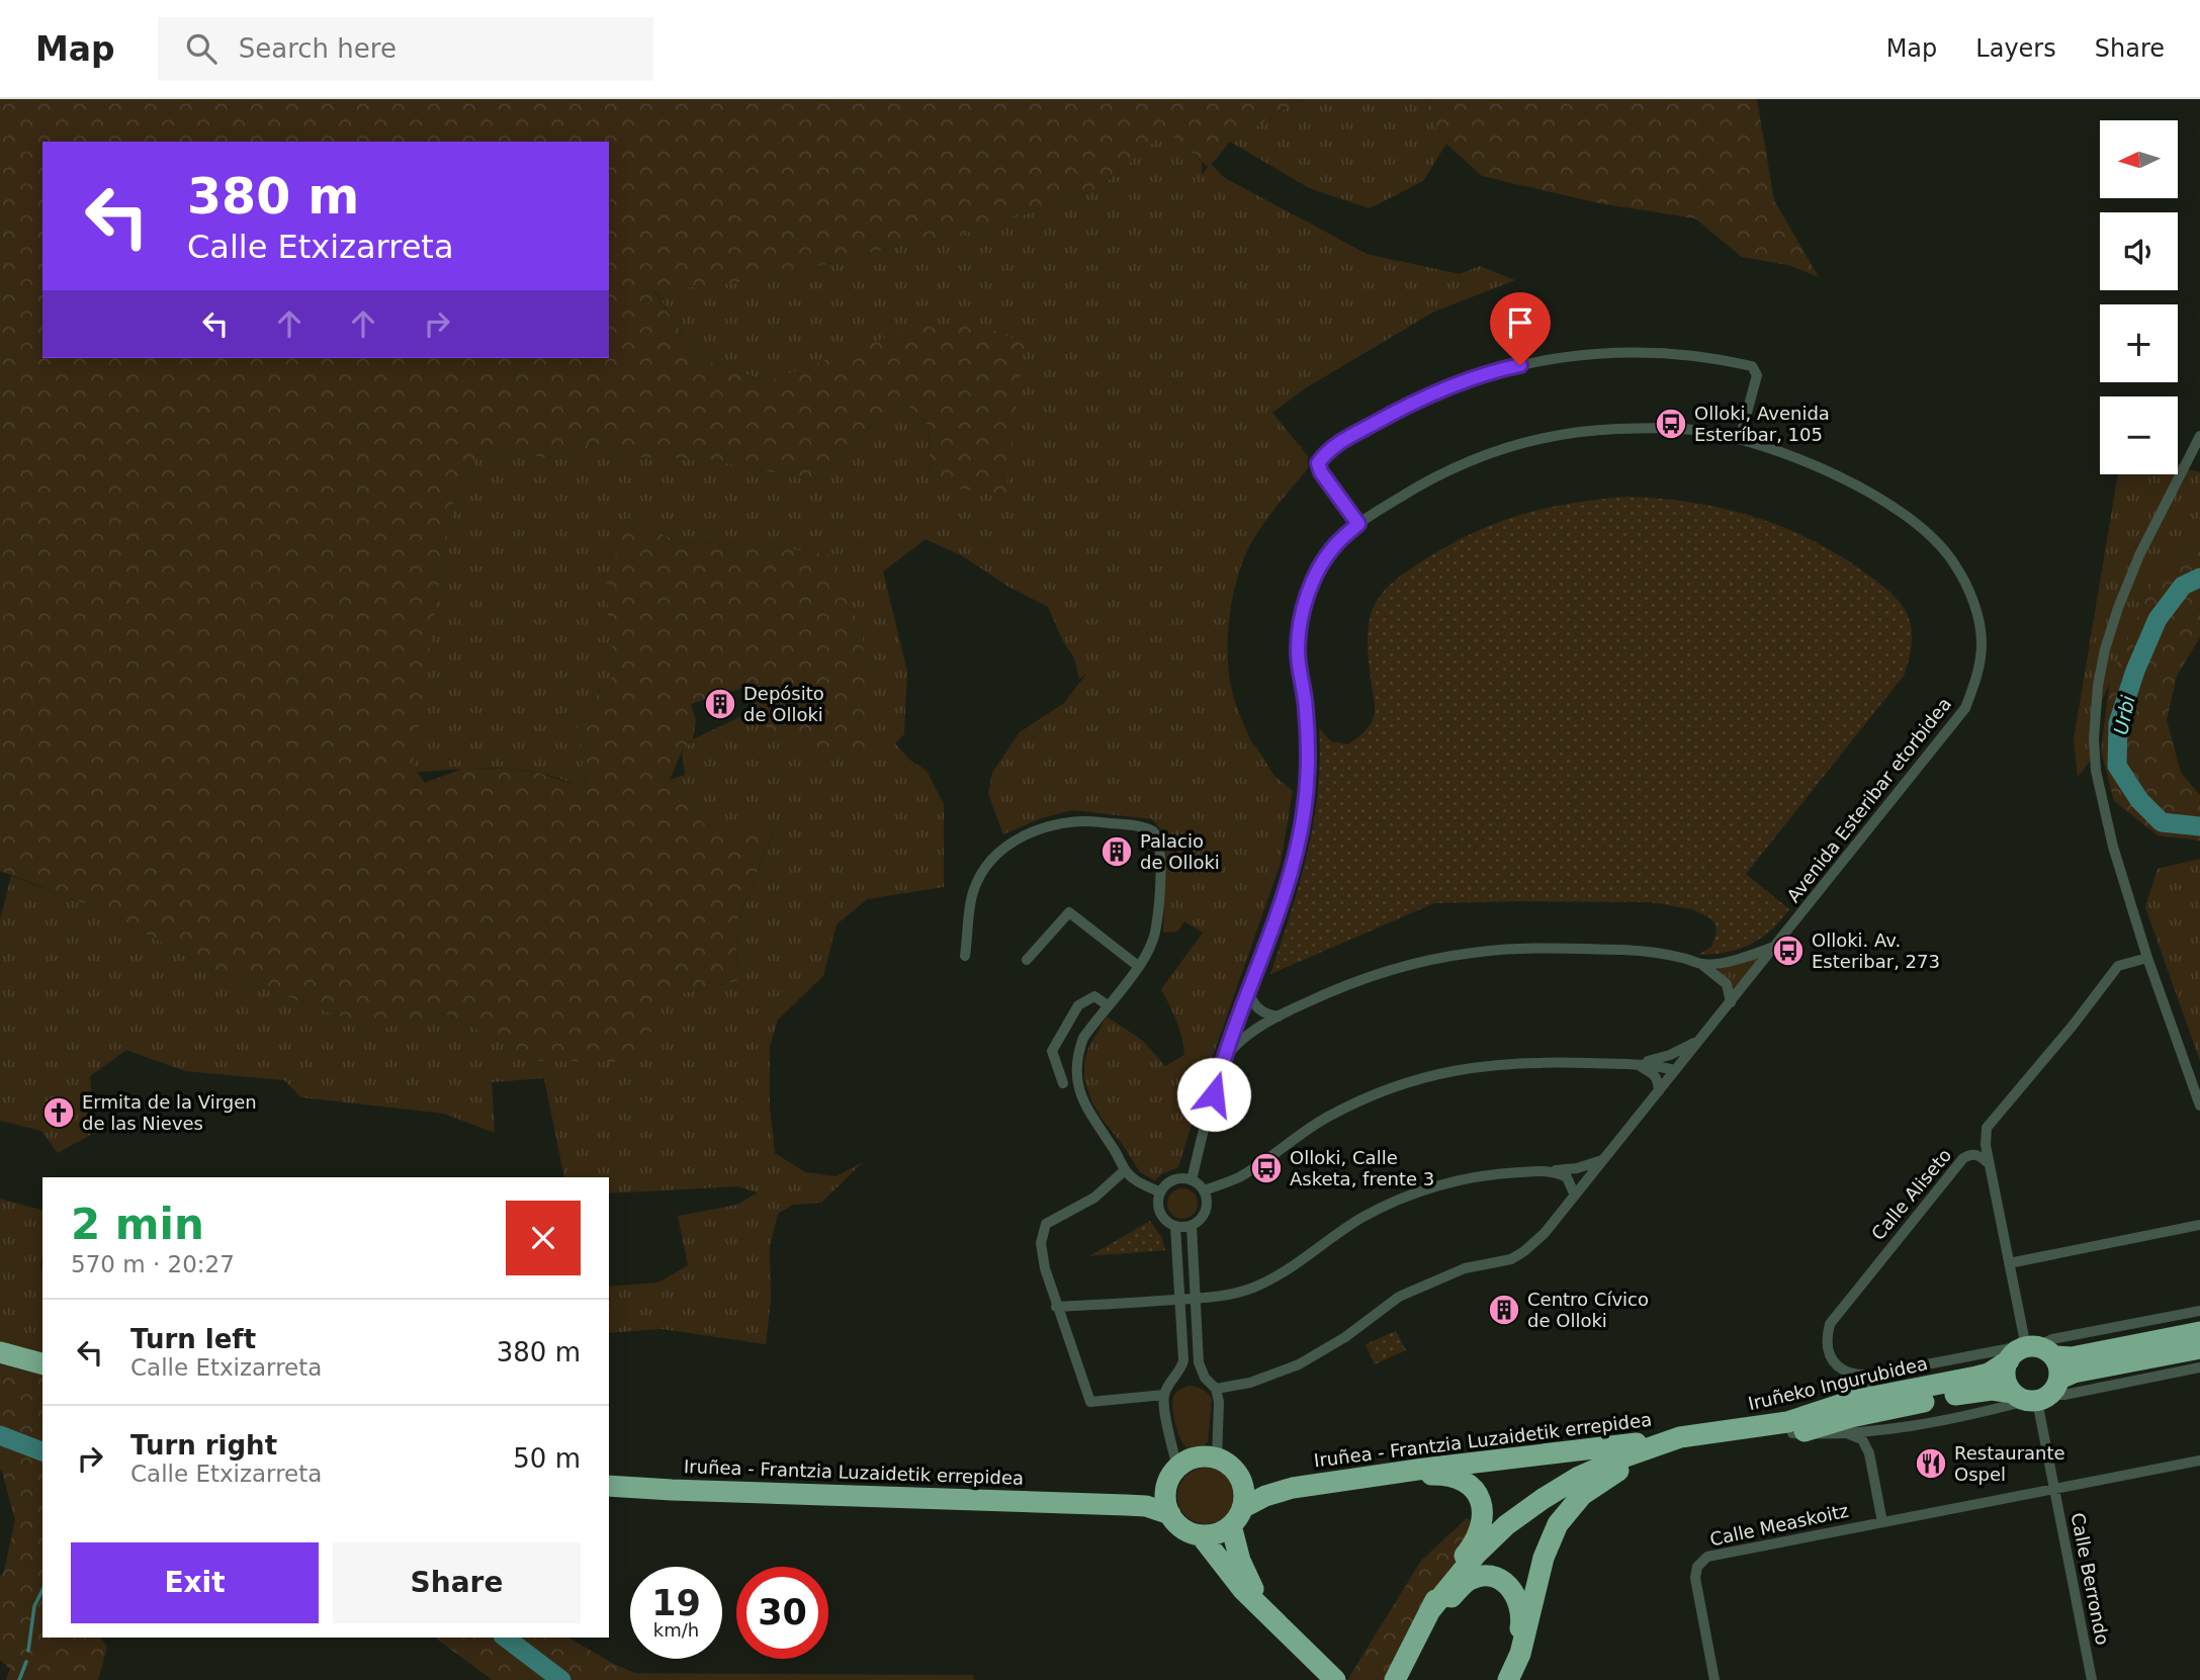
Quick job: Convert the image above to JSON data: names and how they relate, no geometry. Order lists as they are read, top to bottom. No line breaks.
{"streets":{"highway":["Iruñeko Ingurubidea","Iruñea - Frantzia Luzaidetik errepidea"],"street":["Avenida Esteribar etorbidea","Calle Aliseto","Calle Measkoitz","Calle Berrondo"]},"crossings":[["Iruñeko Ingurubidea","Iruñea - Frantzia Luzaidetik errepidea"],["Iruñeko Ingurubidea","Calle Berrondo"],["Calle Measkoitz","Calle Berrondo"]],"water":["Urbi"],"places":{"bus stop":["Olloki, Avenida Esteríbar, 105","Olloki. Av. Esteribar, 273","Olloki, Calle Asketa, frente 3"],"building":["Depósito de Olloki","Palacio de Olloki","Centro Cívico de Olloki"],"church":["Ermita de la Virgen de las Nieves"],"restaurant":["Restaurante Ospel"]},"north":"left","page":{"header":"Map","search":"Search here","nav":["Map","Layers","Share"],"map_buttons":["+","−"],"turn":["380 m","Calle Etxizarreta"],"heading":["2 min","570 m · 20:27"],"list":[{"name":"Turn left","note":"Calle Etxizarreta","value":"380 m"},{"name":"Turn right","note":"Calle Etxizarreta","value":"50 m"}],"buttons":["Exit","Share"],"speed":"19 km/h","limit":"30"}}
